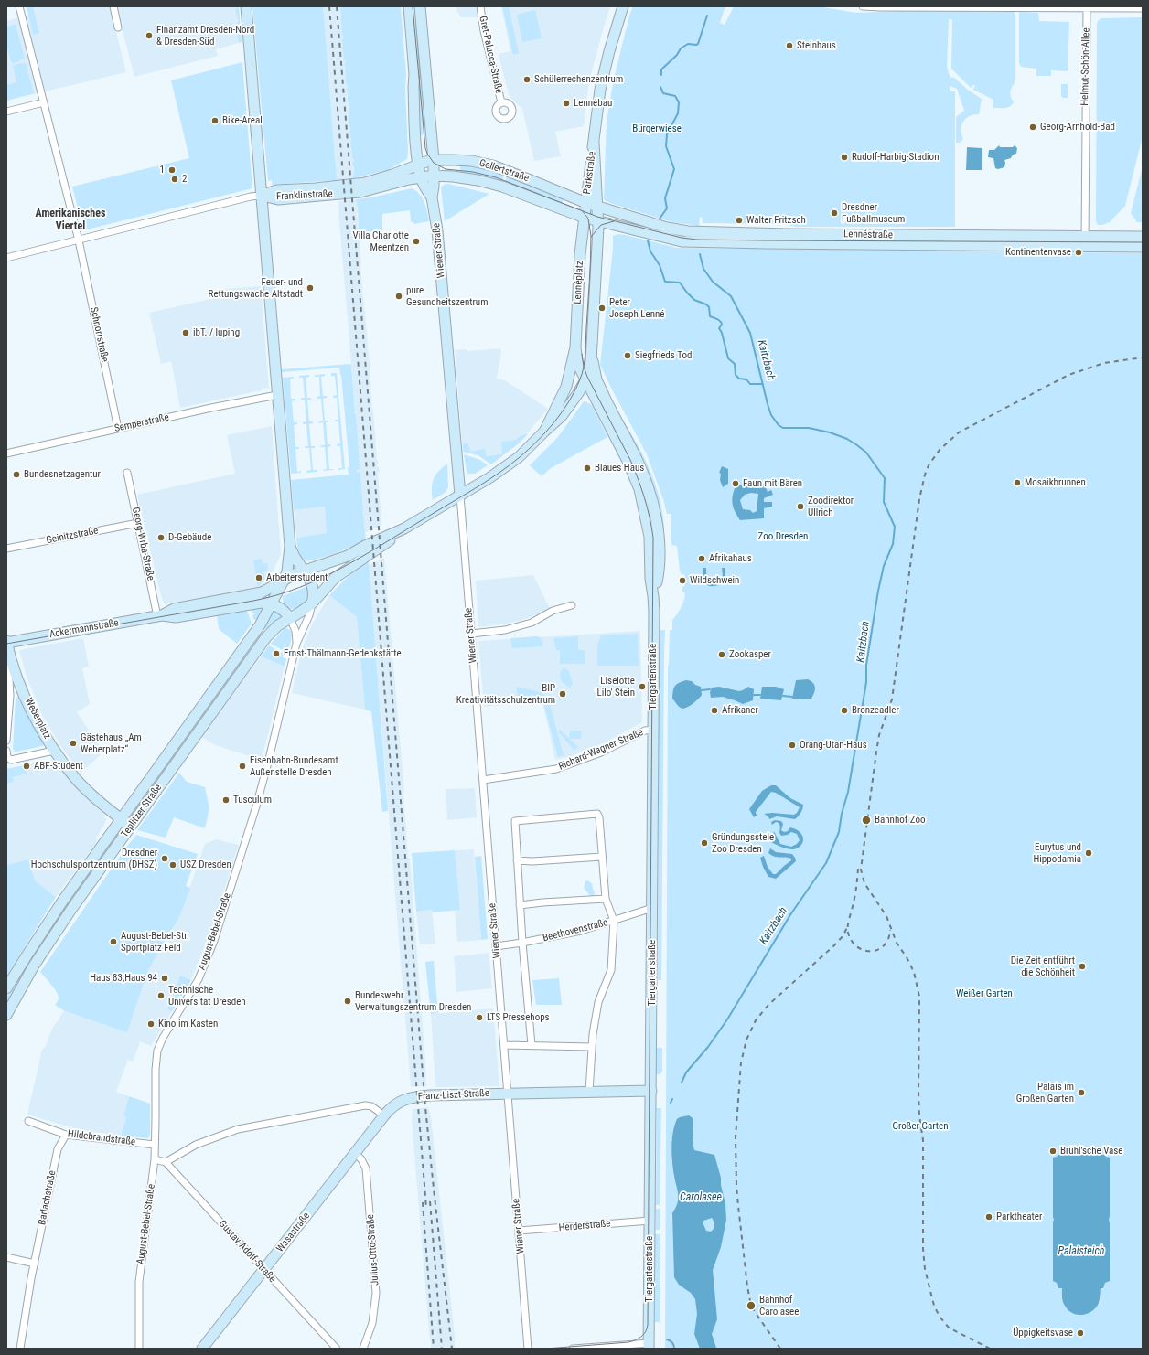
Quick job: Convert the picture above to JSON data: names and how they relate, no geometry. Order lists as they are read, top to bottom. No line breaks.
{"streets":{"main road":["Gellertstraße","Parkstraße","Franklinstraße","Lennéstraße","Wiener Straße","Lennéplatz","Ackermannstraße","Tiergartenstraße","Weberplatz","Teplitzer Straße","Franz-Liszt-Straße","Wasastraße"],"street":["Gret-Palucca-Straße","Helmut-Schön-Allee","Schnorrstraße","Semperstraße","Geinitzstraße","Georg-Wrba-Straße","Richard-Wagner-Straße","Beethovenstraße","August-Bebel-Straße","Hildebrandstraße","Barlachstraße","Herderstraße","Julius-Otto-Straße","Gustav-Adolf-Straße"]},"crossings":[["Helmut-Schön-Allee","Lennéstraße"],["Gellertstraße","Parkstraße"],["Gellertstraße","Franklinstraße"],["Gellertstraße","Wiener Straße"],["Gellertstraße","Lennéplatz"],["Parkstraße","Lennéstraße"],["Parkstraße","Lennéplatz"],["Franklinstraße","Wiener Straße"],["Lennéstraße","Lennéplatz"],["Wiener Straße","Richard-Wagner-Straße"],["Wiener Straße","Beethovenstraße"],["Wiener Straße","Franz-Liszt-Straße"],["Wiener Straße","Herderstraße"],["Lennéplatz","Tiergartenstraße"],["Schnorrstraße","Semperstraße"],["Geinitzstraße","Georg-Wrba-Straße"],["Georg-Wrba-Straße","Ackermannstraße"],["Ackermannstraße","Weberplatz"],["Ackermannstraße","Teplitzer Straße"],["Ackermannstraße","August-Bebel-Straße"],["Tiergartenstraße","Richard-Wagner-Straße"],["Tiergartenstraße","Beethovenstraße"],["Tiergartenstraße","Franz-Liszt-Straße"],["Tiergartenstraße","Herderstraße"],["Teplitzer Straße","August-Bebel-Straße"],["August-Bebel-Straße","Hildebrandstraße"],["Franz-Liszt-Straße","Wasastraße"],["Hildebrandstraße","Barlachstraße"],["Wasastraße","Julius-Otto-Straße"],["Wasastraße","Gustav-Adolf-Straße"]],"districts":["Amerikanisches Viertel"],"water":["Kaitzbach","Carolasee","Palaisteich"],"parks":["Bürgerwiese","Zoo Dresden","Weißer Garten","Großer Garten"],"places":["Finanzamt Dresden-Nord & Dresden-Süd","Steinhaus","Schülerrechenzentrum","Lennébau","Bike-Areal","Georg-Arnhold-Bad","Rudolf-Harbig-Stadion","1","2","Dresdner Fußballmuseum","Walter Fritzsch","Villa Charlotte Meentzen","Kontinentenvase","Feuer- und Rettungswache Altstadt","pure Gesundheitszentrum","Peter Joseph Lenné","ibT. / luping","Siegfrieds Tod","Blaues Haus","Bundesnetzagentur","Mosaikbrunnen","Faun mit Bären","Zoodirektor Ullrich","D-Gebäude","Afrikahaus","Arbeiterstudent","Wildschwein","Ernst-Thälmann-Gedenkstätte","Zookasper","Liselotte 'Lilo' Stein","BIP Kreativitätsschulzentrum","Afrikaner","Bronzeadler","Gästehaus „Am Weberplatz“","Orang-Utan-Haus","ABF-Student","Eisenbahn-Bundesamt Außenstelle Dresden","Tusculum","Bahnhof Zoo","Gründungsstele Zoo Dresden","Eurytus und Hippodamia","Dresdner Hochschulsportzentrum (DHSZ)","USZ Dresden","August-Bebel-Str. Sportplatz Feld","Die Zeit entführt die Schönheit","Haus 83;Haus 94","Technische Universität Dresden","Bundeswehr Verwaltungszentrum Dresden","LTS Pressehops","Kino im Kasten","Palais im Großen Garten","Brühl’sche Vase","Parktheater","Bahnhof Carolasee","Üppigkeitsvase"]}
